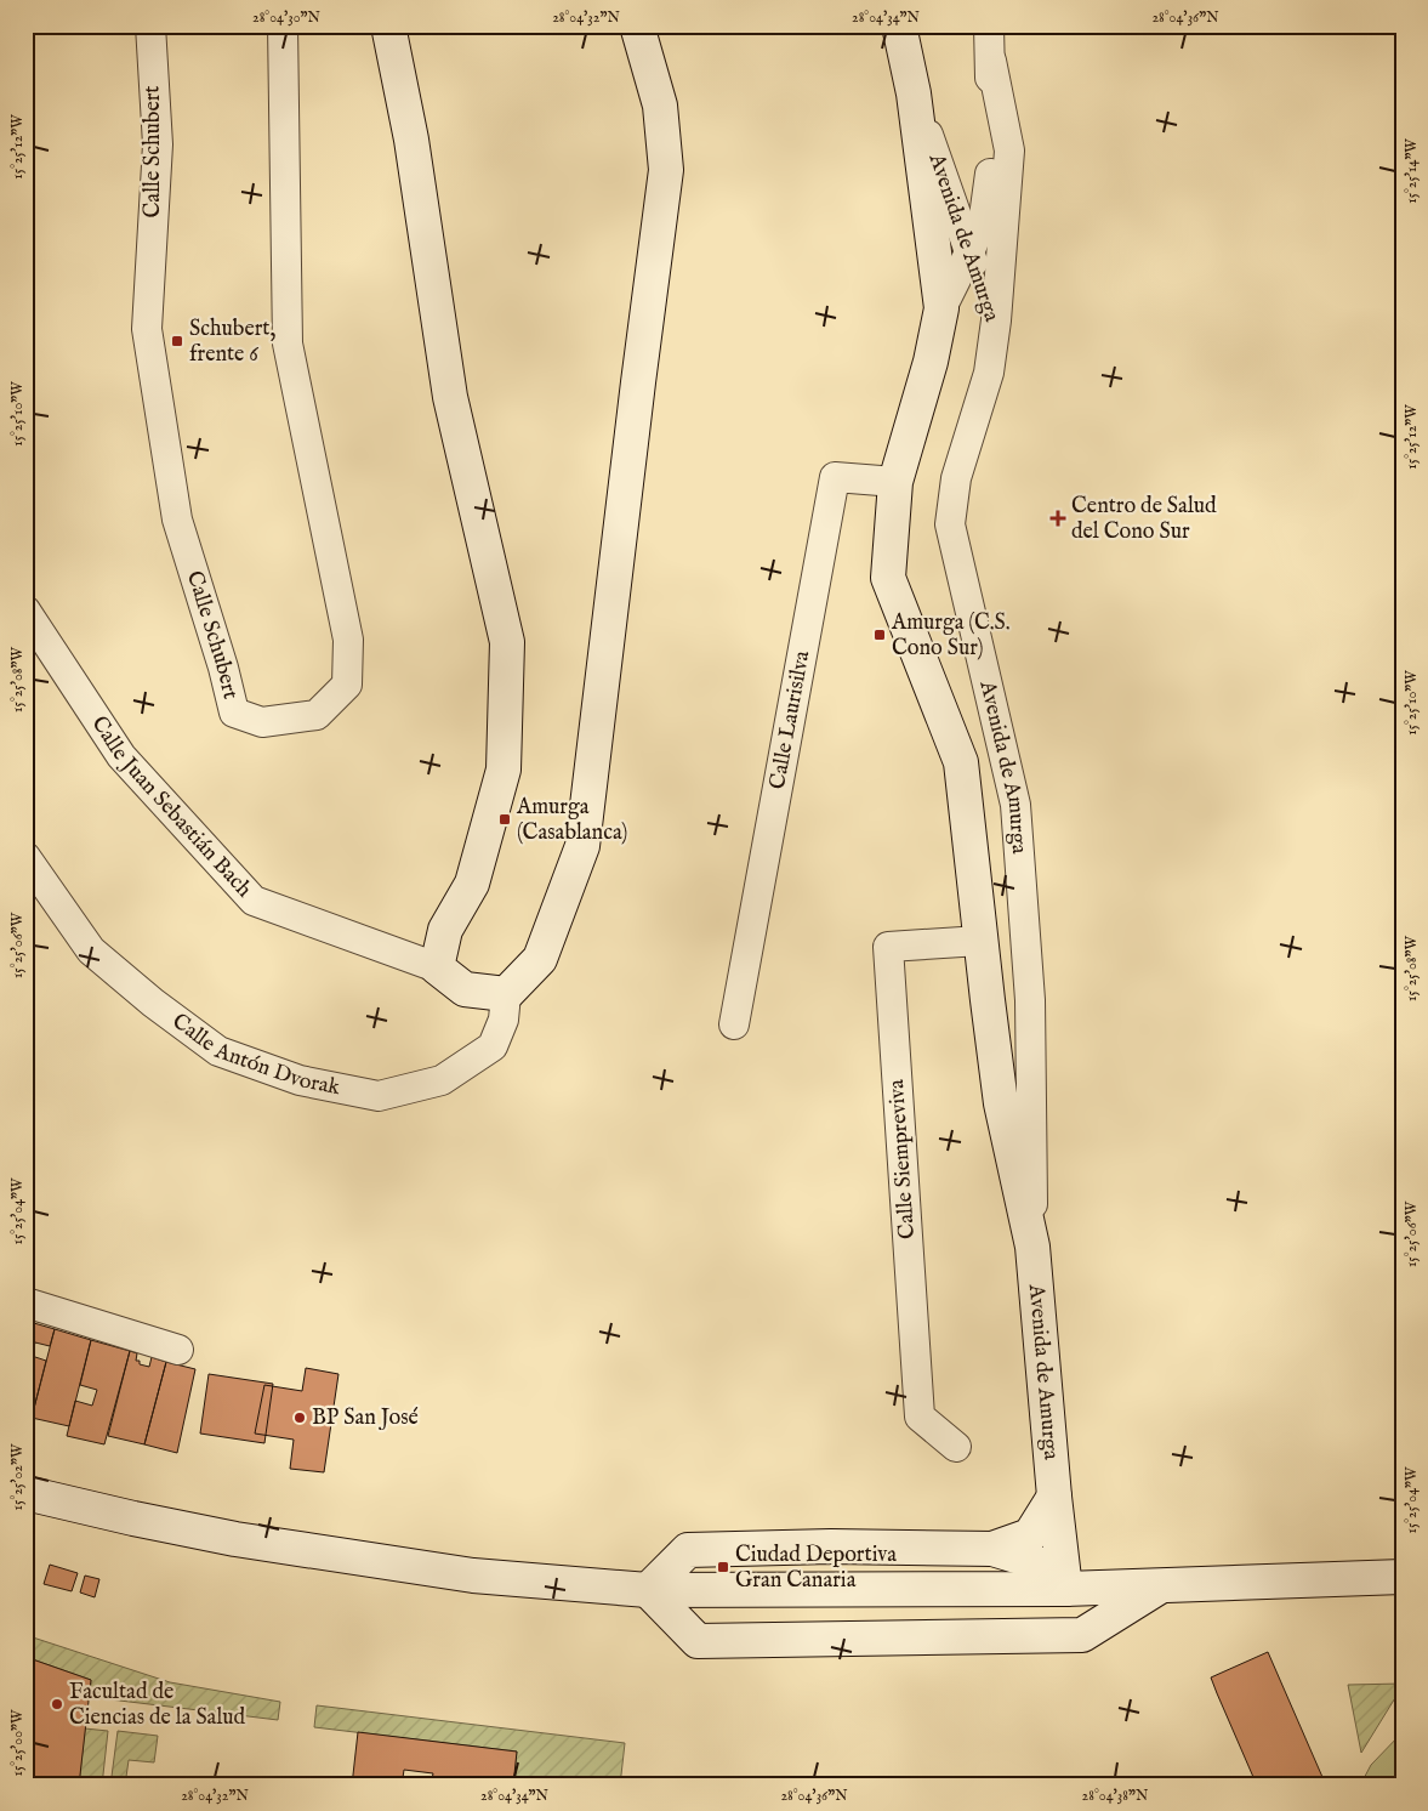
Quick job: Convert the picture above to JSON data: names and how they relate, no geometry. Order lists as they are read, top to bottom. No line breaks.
{"streets":{"street":["Calle Schubert","Avenida de Amurga","Calle Laurisilva","Calle Juan Sebastián Bach","Calle Antón Dvorak","Calle Siempreviva"]},"crossings":[["Avenida de Amurga","Calle Laurisilva"],["Avenida de Amurga","Calle Siempreviva"]],"places":{"transit":["Schubert, frente 6","Amurga (C.S. Cono Sur)","Amurga (Casablanca)","Ciudad Deportiva Gran Canaria"],"health":["Centro de Salud del Cono Sur"],"other":["BP San José","Facultad de Ciencias de la Salud"]},"coordinates":["28°04'30\"N","28°04'32\"N","28°04'34\"N","28°04'36\"N","15°25'12\"W","15°25'14\"W","15°25'10\"W","15°25'08\"W","15°25'06\"W","15°25'04\"W","15°25'02\"W","15°25'00\"W","28°04'38\"N"]}
